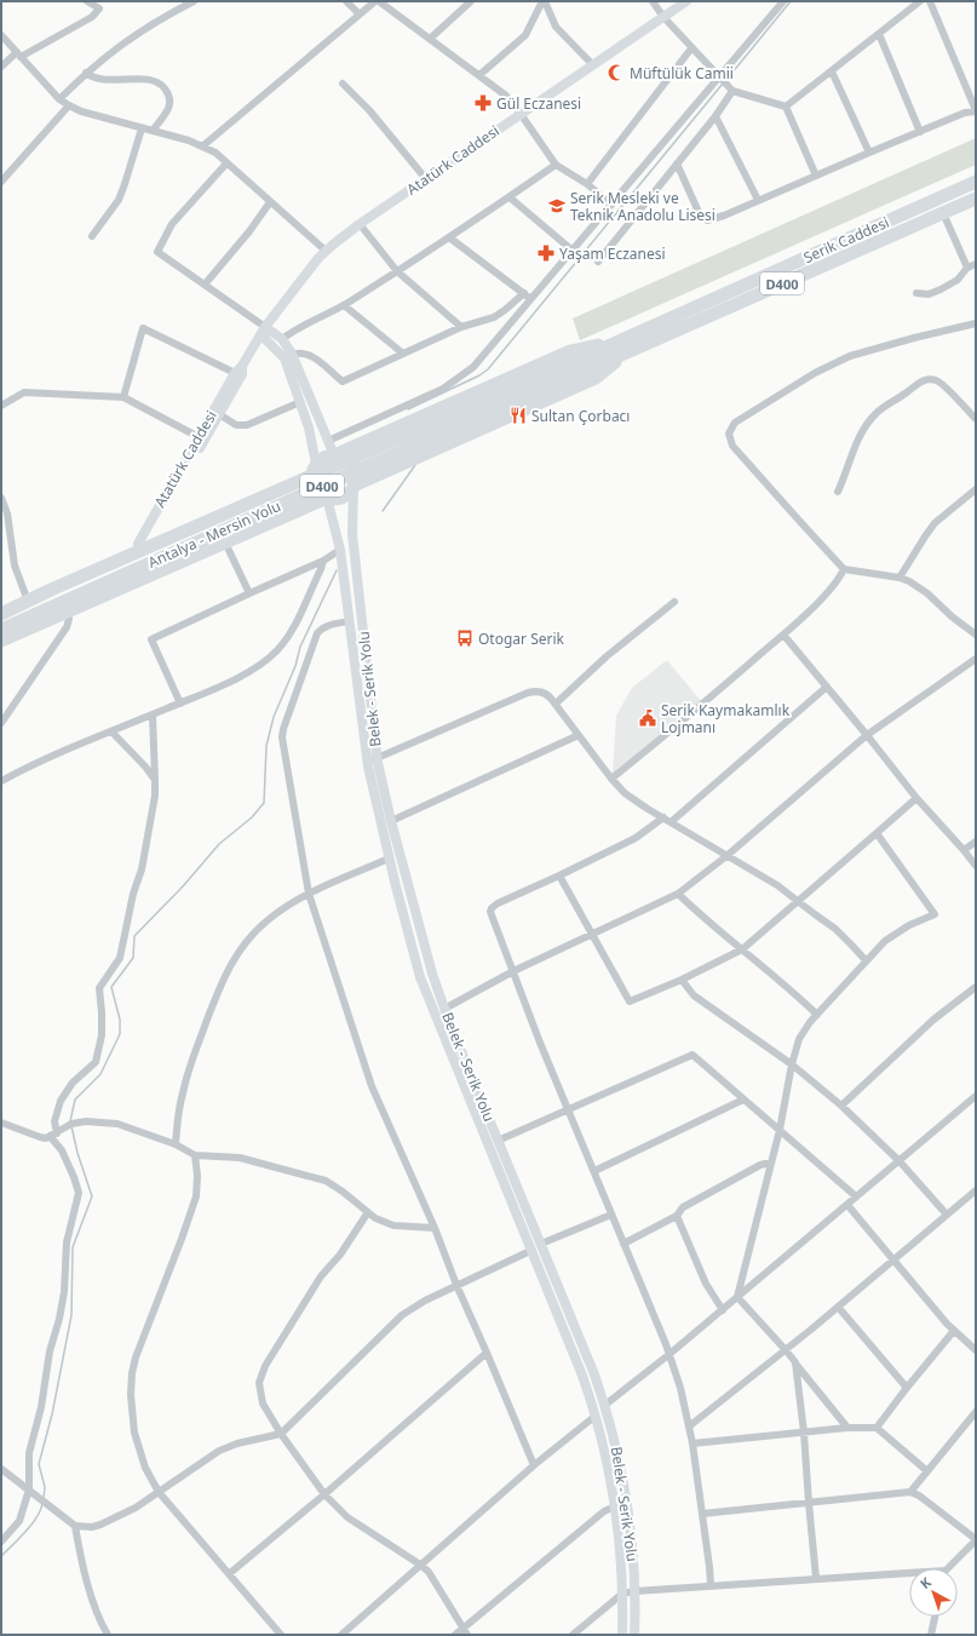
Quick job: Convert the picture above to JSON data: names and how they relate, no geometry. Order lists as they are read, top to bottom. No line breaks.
{"streets":{"highway":["Serik Caddesi","D400","Antalya - Mersin Yolu"],"main road":["Atatürk Caddesi","Belek - Serik Yolu"]},"crossings":[["Serik Caddesi","Antalya - Mersin Yolu"]],"places":{"mosque":["Müftülük Camii"],"pharmacy":["Gül Eczanesi","Yaşam Eczanesi"],"school or university":["Serik Mesleki ve Teknik Anadolu Lisesi"],"restaurant":["Sultan Çorbacı"],"bus stop":["Otogar Serik"],"public building":["Serik Kaymakamlık Lojmanı"]},"north":"top left"}
